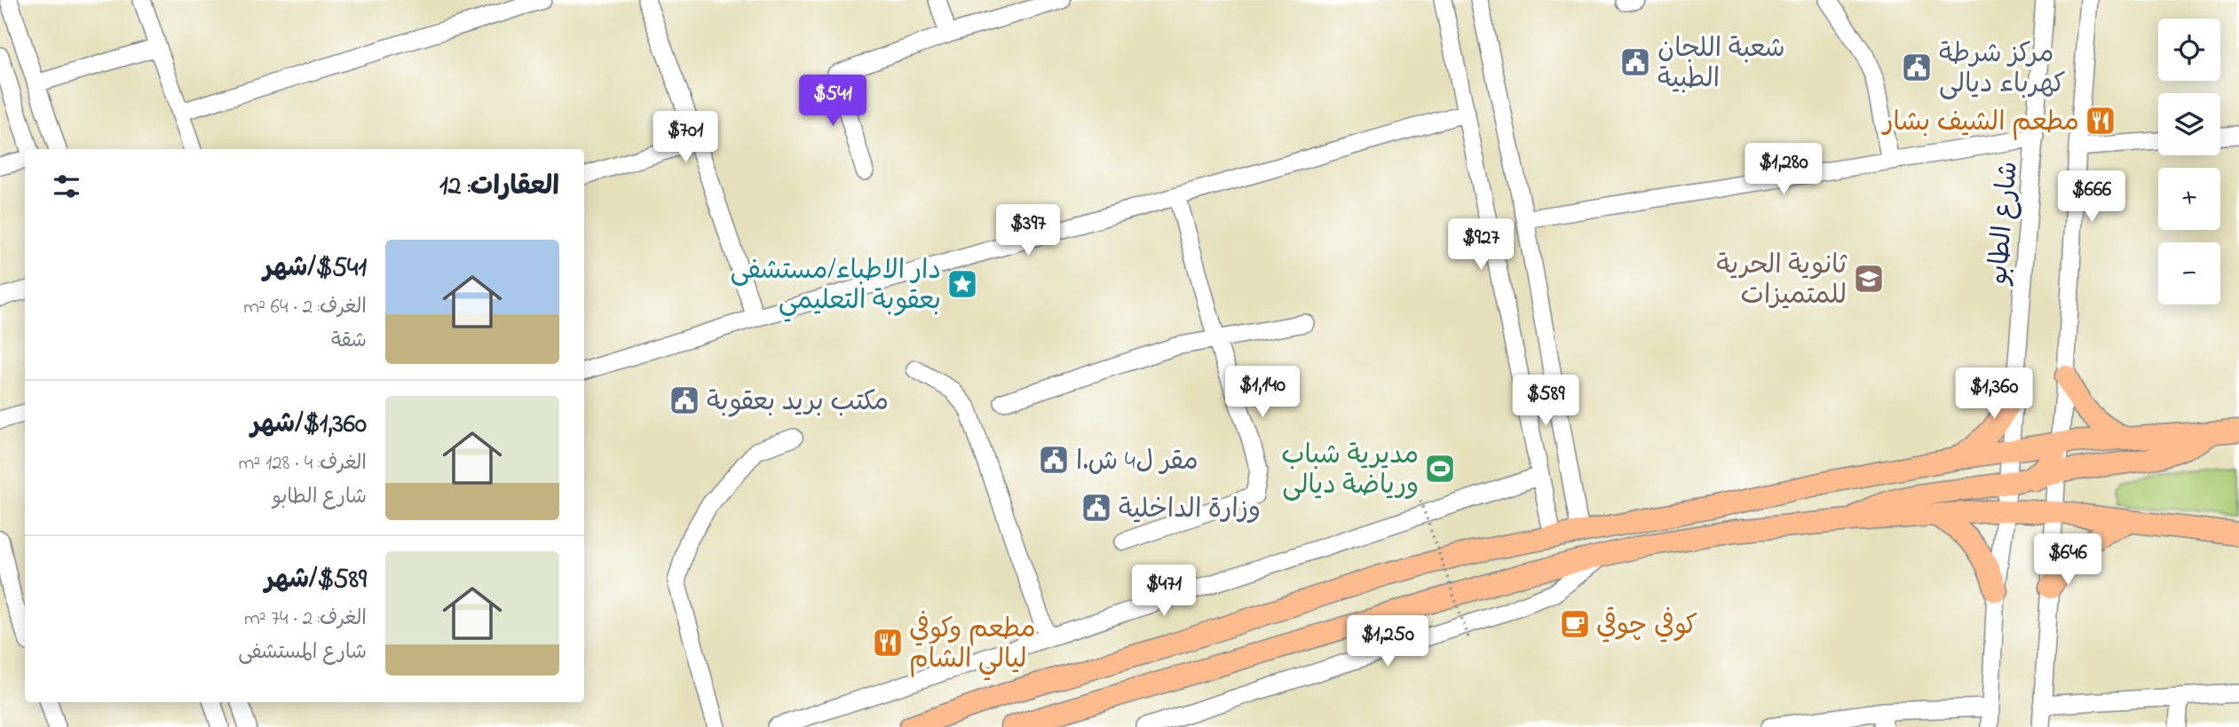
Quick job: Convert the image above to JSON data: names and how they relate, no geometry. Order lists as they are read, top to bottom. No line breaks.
{"streets":{"street":["شارع الطابو"]},"places":{"public building":["شعبة اللجان الطبية","مركز شرطة كهرباء ديالى","مكتب بريد بعقوبة","مقر ل4 ش.ا","وزارة الداخلية"],"restaurant":["مطعم الشيف بشار","مطعم وكوفي ليالي الشام"],"school or university":["ثانوية الحرية للمتميزات"],"place":["دار الاطباء/مستشفى بعقوبة التعليمي"],"sports":["مديرية شباب ورياضة ديالى"],"cafe":["كوفي چوقي"]},"page":{"map_buttons":["+","−"],"price":["$541","$701","$1,280","$666","$397","$927","$1,140","$1,360","$589","$646","$471","$1,250"],"heading":"العقارات: 12","list":[{"name":"$541/شهر","note":"الغرف: 2 · 64 m² · شقة"},{"name":"$1,360/شهر","note":"الغرف: 4 · 128 m² · شارع الطابو"},{"name":"$589/شهر","note":"الغرف: 2 · 74 m² · شارع المستشفى"}]}}
